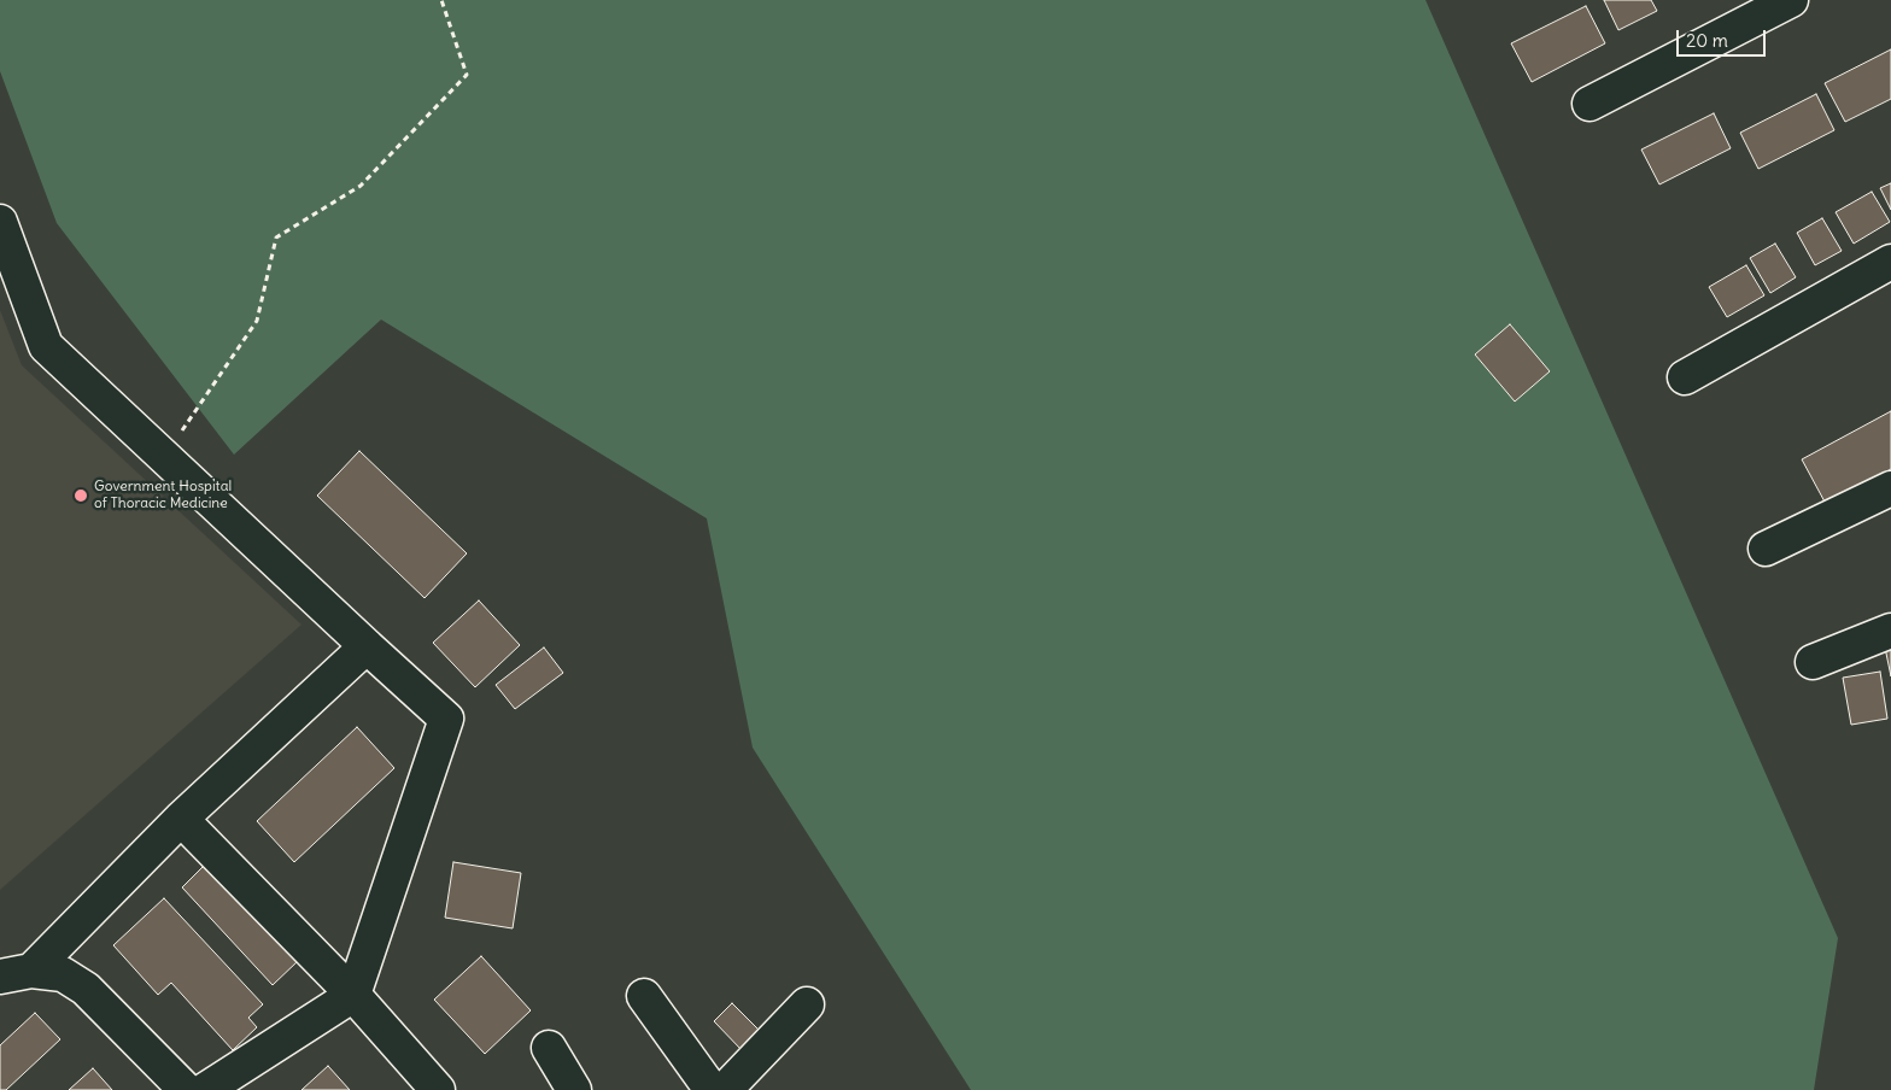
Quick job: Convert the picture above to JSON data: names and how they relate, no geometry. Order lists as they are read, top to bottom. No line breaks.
{"places":["Government Hospital of Thoracic Medicine"],"scale_bar":"20 m"}
